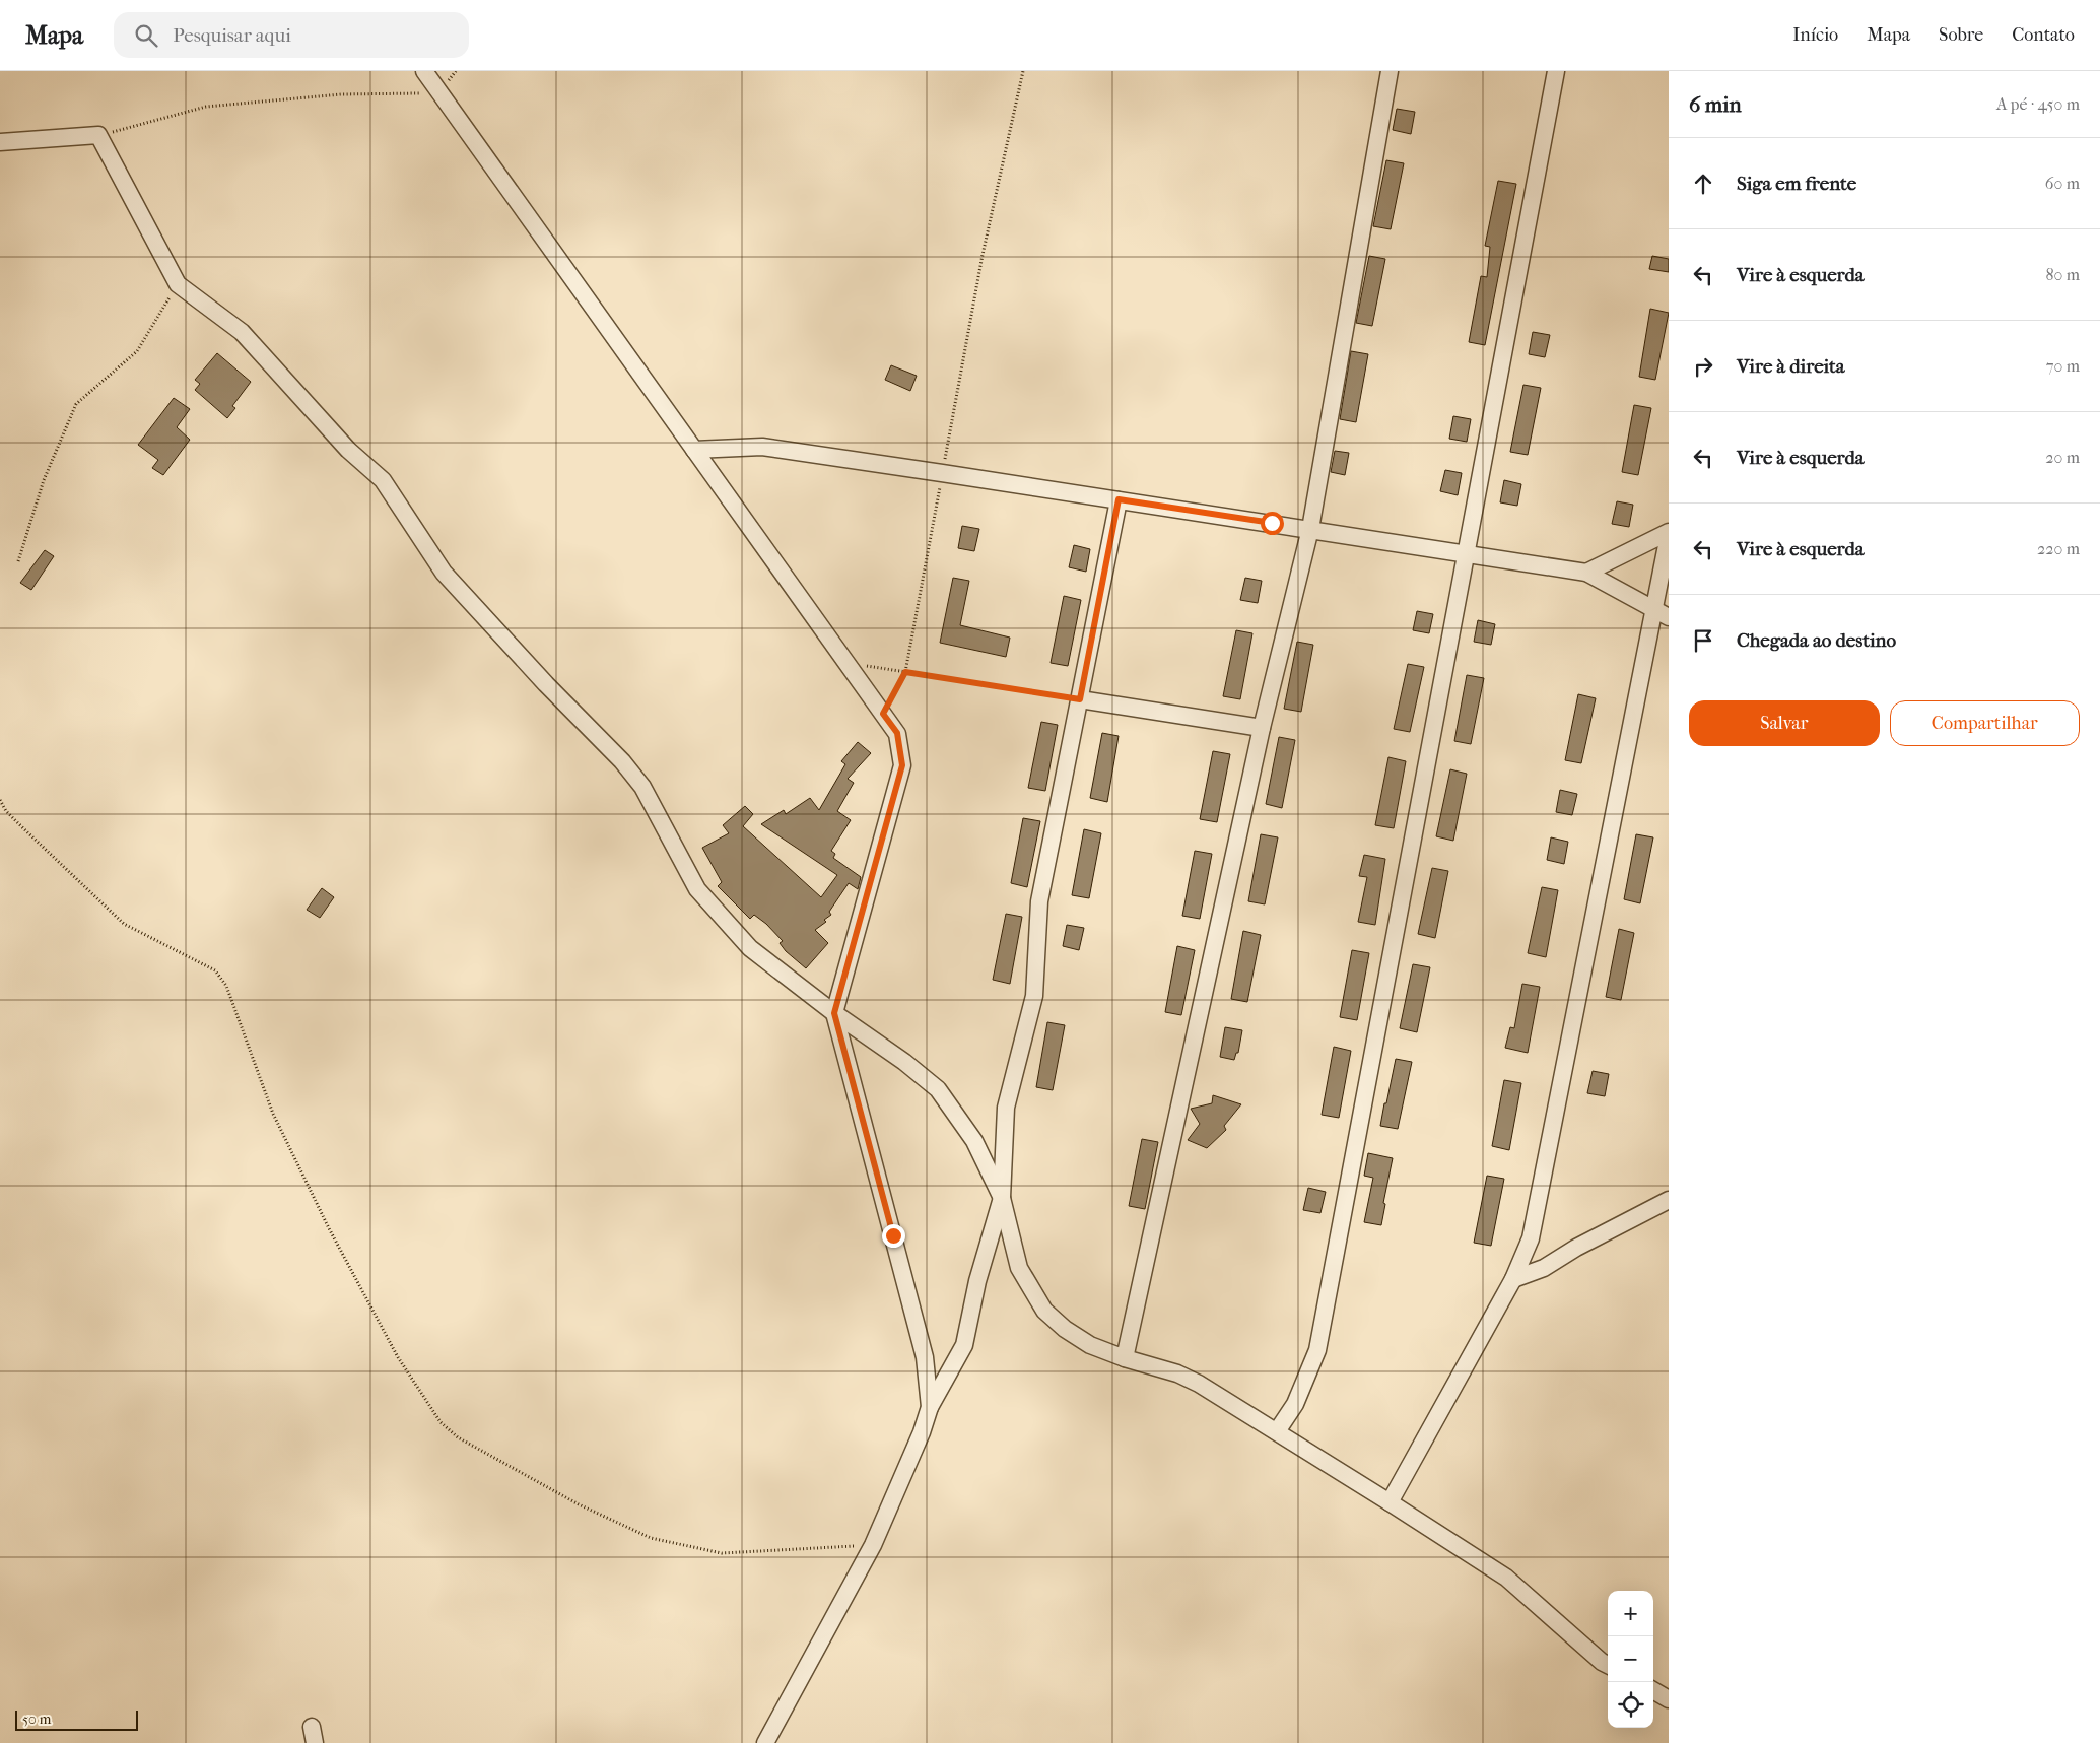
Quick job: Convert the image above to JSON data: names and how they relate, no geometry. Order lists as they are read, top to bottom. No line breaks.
{"scale_bar":"50 m","page":{"header":"Mapa","search":"Pesquisar aqui","nav":["Início","Mapa","Sobre","Contato"],"heading":["6 min","A pé · 450 m"],"list":[["Siga em frente","60 m"],["Vire à esquerda","80 m"],["Vire à direita","70 m"],["Vire à esquerda","20 m"],["Vire à esquerda","220 m"],"Chegada ao destino"],"buttons":["Salvar","Compartilhar"],"map_buttons":["+","−"],"scale":"50 m"}}
